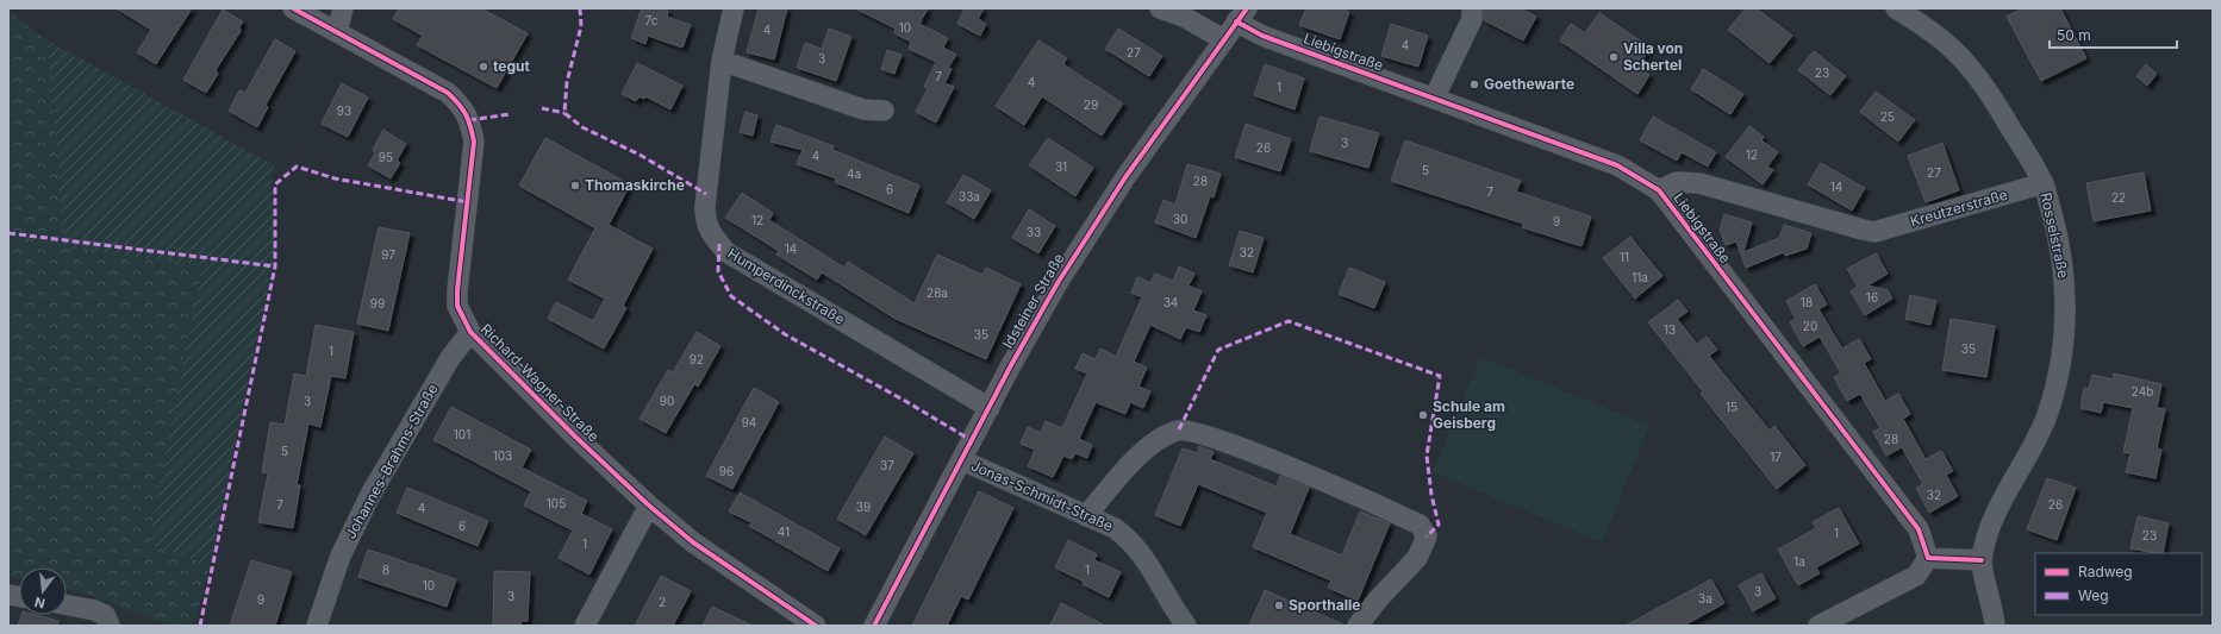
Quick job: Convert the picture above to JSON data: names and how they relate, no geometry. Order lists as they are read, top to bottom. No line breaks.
{"streets":{"street":["Liebigstraße","Kreutzerstraße","Rosselstraße","Humperdinckstraße","Idsteiner Straße","Richard-Wagner-Straße","Johannes-Brahms-Straße","Jonas-Schmidt-Straße"]},"crossings":[["Liebigstraße","Kreutzerstraße"],["Liebigstraße","Idsteiner Straße"],["Kreutzerstraße","Rosselstraße"],["Humperdinckstraße","Idsteiner Straße"],["Idsteiner Straße","Jonas-Schmidt-Straße"],["Richard-Wagner-Straße","Johannes-Brahms-Straße"]],"places":["Villa von Schertel","tegut","Goethewarte","Thomaskirche","Schule am Geisberg","Sporthalle"],"house_numbers":["7c","10","4","4","27","3","23","7","4","1","29","93","25","3","26","12","4","95","31","5","27","4a","28","14","6","7","33a","22","30","12","9","33","14","32","97","11","11a","28a","16","34","18","99","20","13","35","35","1","92","24b","3","90","15","94","101","28","5","103","17","37","96","32","105","7","26","39","4","6","41","1","23","1","1a","8","1","10","3","3","3a","9","2"],"legend":["Radweg","Weg"],"scale_bar":"50 m","north":"bottom"}
